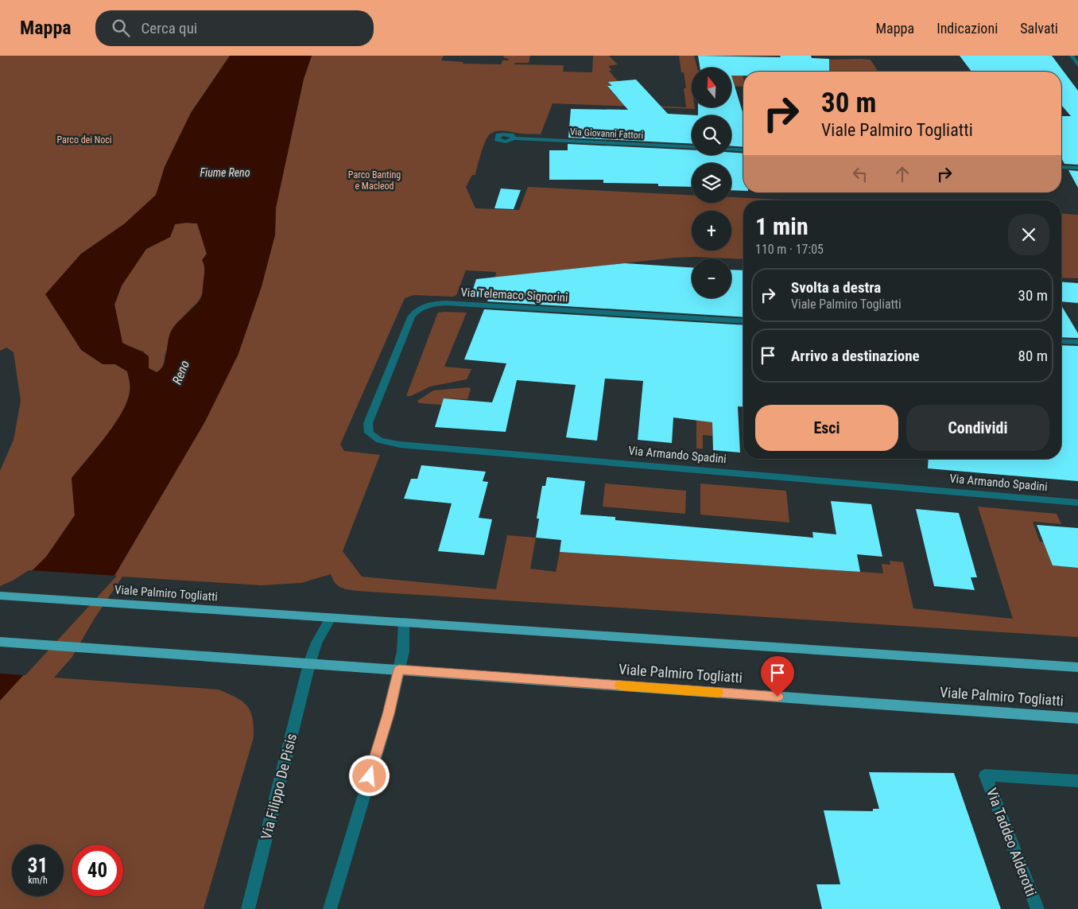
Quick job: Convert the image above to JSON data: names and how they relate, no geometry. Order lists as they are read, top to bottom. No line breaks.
{"streets":{"main road":["Viale Palmiro Togliatti"],"street":["Via Giovanni Fattori","Via Telemaco Signorini","Via Armando Spadini","Via Filippo De Pisis","Via Taddeo Alderotti"]},"crossings":[["Via Telemaco Signorini","Via Armando Spadini"],["Viale Palmiro Togliatti","Via Filippo De Pisis"]],"water":["Fiume Reno","Reno"],"parks":["Parco dei Noci","Parco Banting e Macleod"],"north":"top","page":{"header":"Mappa","search":"Cerca qui","nav":["Mappa","Indicazioni","Salvati"],"map_buttons":["+","−"],"turn":["30 m","Viale Palmiro Togliatti"],"heading":["1 min","110 m · 17:05"],"list":[{"name":"Svolta a destra","note":"Viale Palmiro Togliatti","value":"30 m"},{"name":"Arrivo a destinazione","value":"80 m"}],"buttons":["Esci","Condividi"],"speed":"31 km/h","limit":"40"}}
